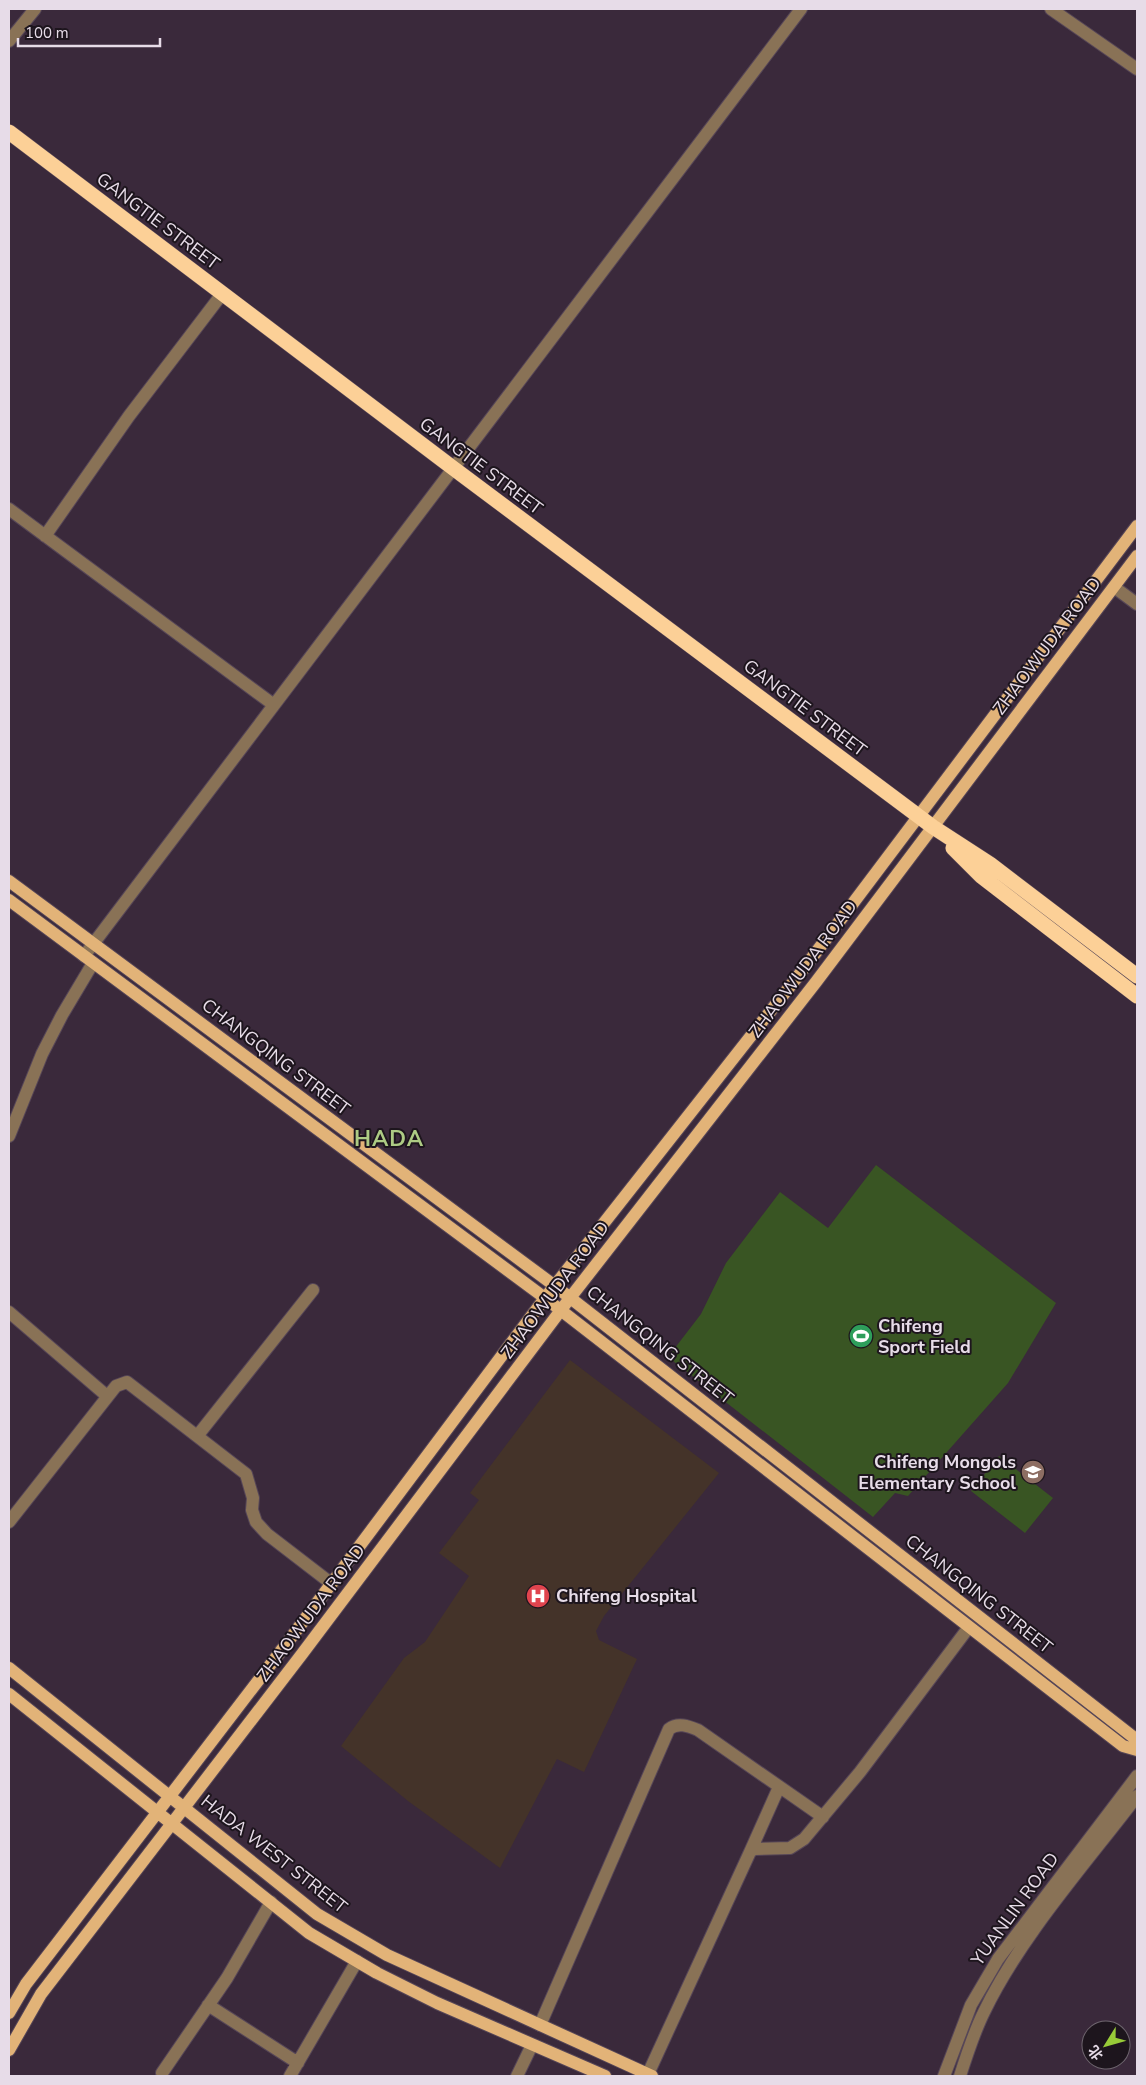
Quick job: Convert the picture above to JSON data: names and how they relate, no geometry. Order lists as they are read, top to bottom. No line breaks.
{"streets":{"highway":["GANGTIE STREET"],"main road":["ZHAOWUDA ROAD","CHANGQING STREET","HADA WEST STREET"],"street":["YUANLIN ROAD"]},"crossings":[["GANGTIE STREET","ZHAOWUDA ROAD"],["ZHAOWUDA ROAD","CHANGQING STREET"],["ZHAOWUDA ROAD","HADA WEST STREET"]],"districts":["HADA"],"places":{"sports":["Chifeng Sport Field"],"school or university":["Chifeng Mongols Elementary School"],"hospital":["Chifeng Hospital"]},"scale_bar":"100 m","north":"bottom left"}
